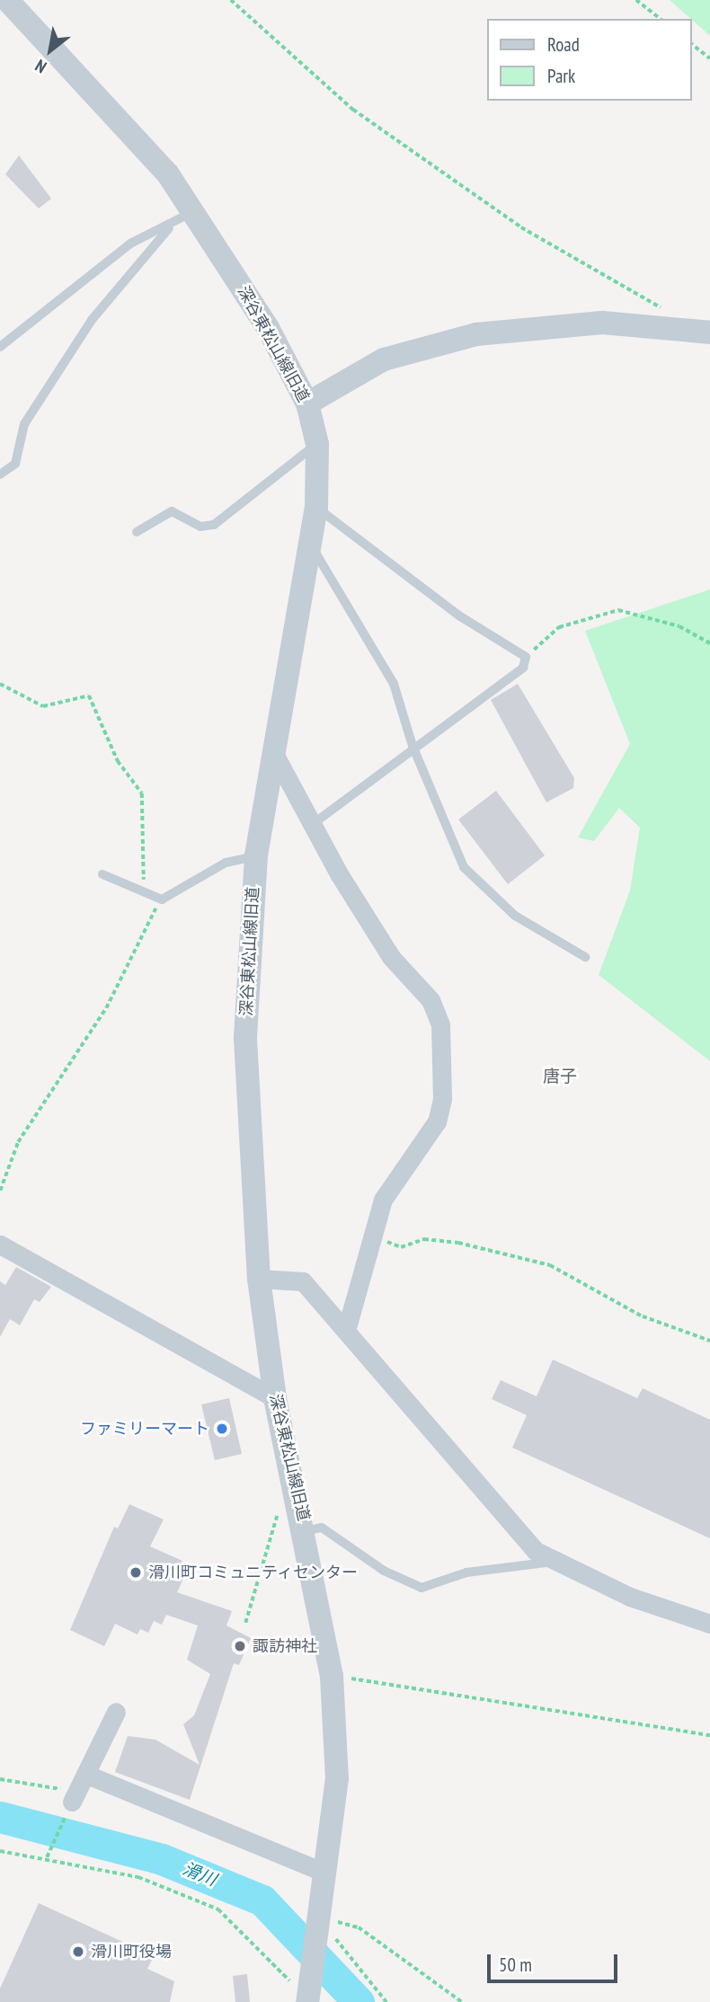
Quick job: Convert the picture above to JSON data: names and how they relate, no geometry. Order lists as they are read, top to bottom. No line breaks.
{"streets":{"street":["深谷東松山線旧道"]},"districts":["唐子"],"water":["滑川"],"places":["ファミリーマート","滑川町コミュニティセンター","諏訪神社","滑川町役場"],"legend":["Road","Park"],"scale_bar":"50 m","north":"bottom left"}
